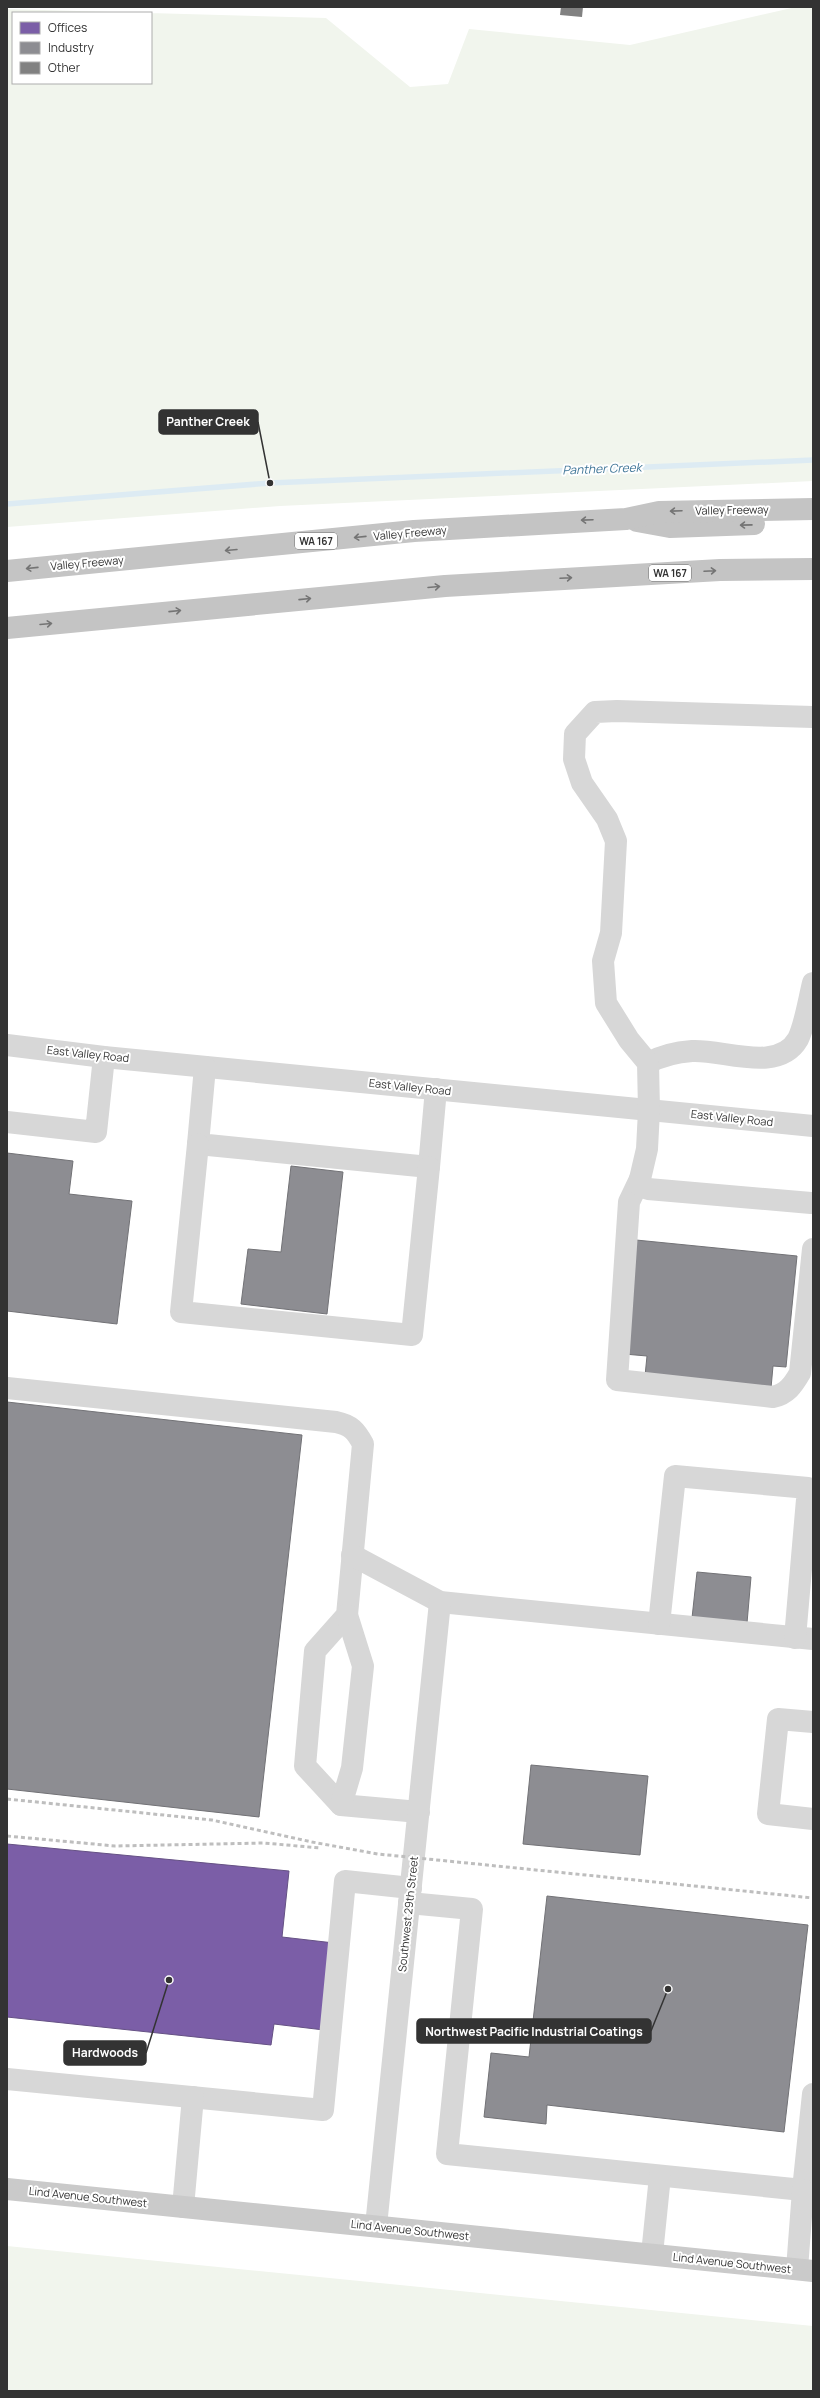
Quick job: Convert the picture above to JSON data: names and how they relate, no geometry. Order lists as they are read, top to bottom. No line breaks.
{"streets":{"highway":["Valley Freeway","WA 167"],"main road":["Lind Avenue Southwest"],"street":["East Valley Road","Southwest 29th Street"]},"crossings":[["Southwest 29th Street","Lind Avenue Southwest"]],"water":["Panther Creek"],"places":["Panther Creek","Hardwoods","Northwest Pacific Industrial Coatings"],"legend":["Offices","Industry","Other"]}
